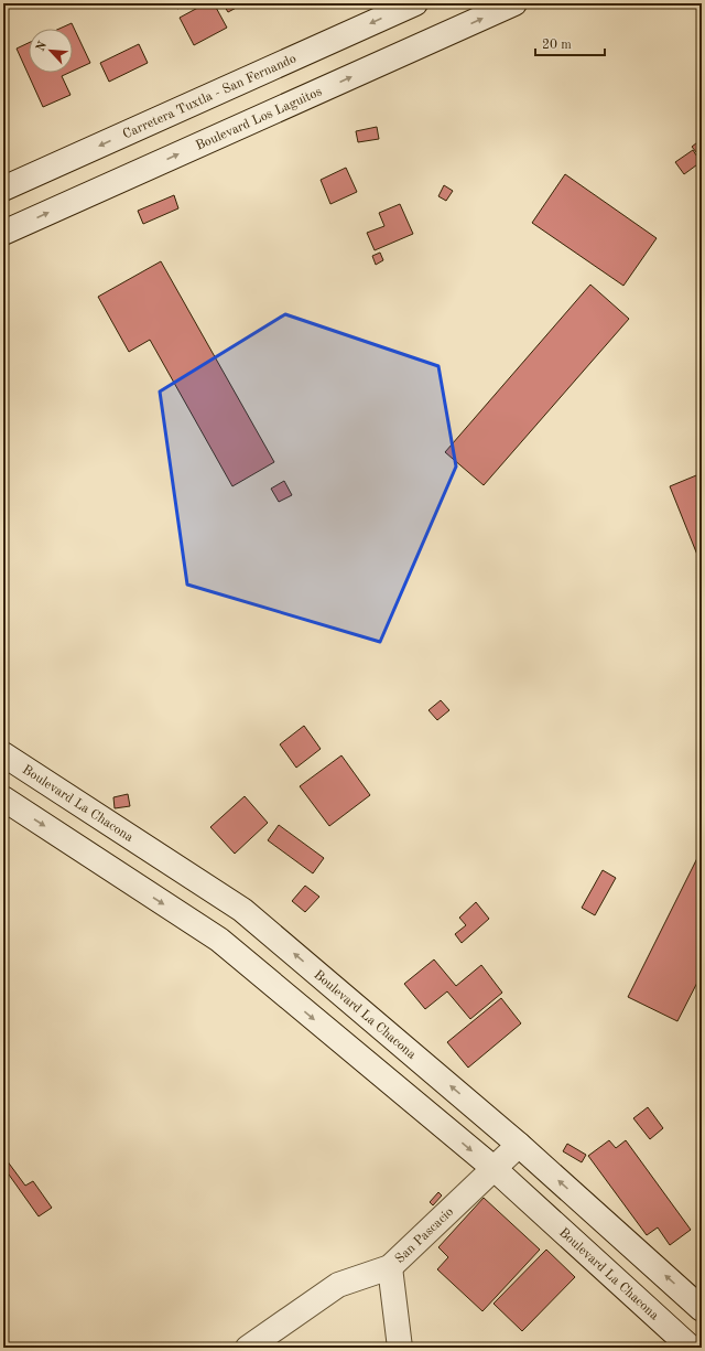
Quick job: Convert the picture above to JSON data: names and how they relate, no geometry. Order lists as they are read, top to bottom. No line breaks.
{"streets":{"main road":["Carretera Tuxtla - San Fernando","Boulevard Los Laguitos","Boulevard La Chacona","San Pascacio"]},"crossings":[["Boulevard La Chacona","San Pascacio"]],"one_way":["Carretera Tuxtla - San Fernando","Boulevard Los Laguitos"],"scale_bar":"20 m","north":"top left"}
